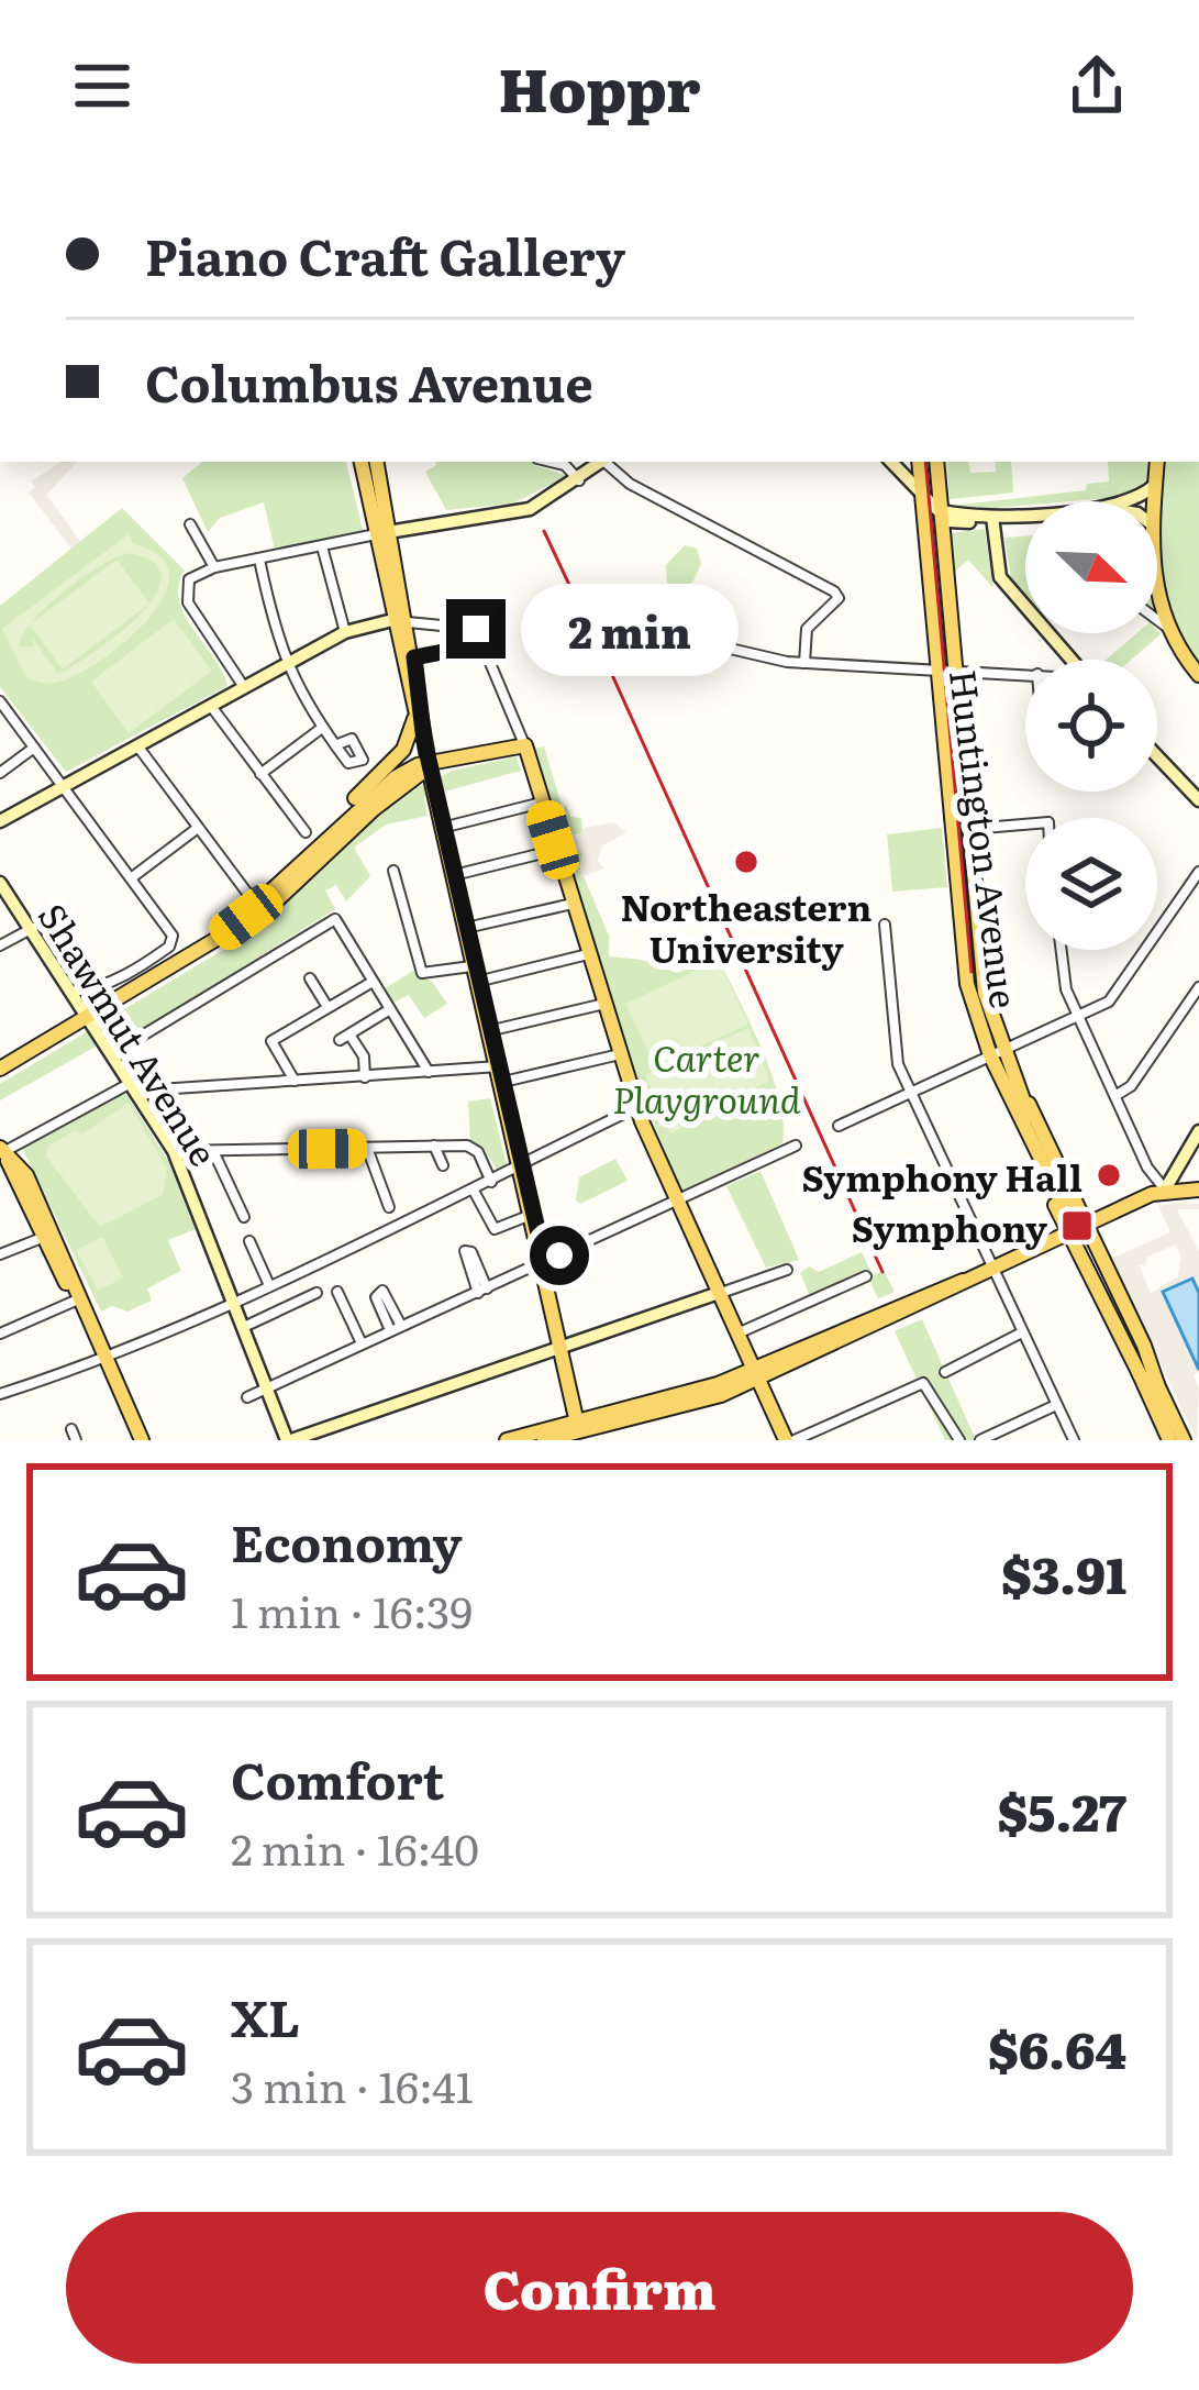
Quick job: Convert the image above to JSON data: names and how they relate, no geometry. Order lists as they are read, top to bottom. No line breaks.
{"streets":{"main road":["Huntington Avenue","Shawmut Avenue"]},"parks":["Carter Playground"],"places":{"other":["Northeastern University","Symphony Hall"],"transit":["Symphony"]},"north":"bottom right","page":{"header":"Hoppr","banner":["Piano Craft Gallery","Columbus Avenue"],"bubble":"2 min","list":[{"name":"Economy","note":"1 min · 16:39","value":"$3.91"},{"name":"Comfort","note":"2 min · 16:40","value":"$5.27"},{"name":"XL","note":"3 min · 16:41","value":"$6.64"}],"buttons":"Confirm"}}
